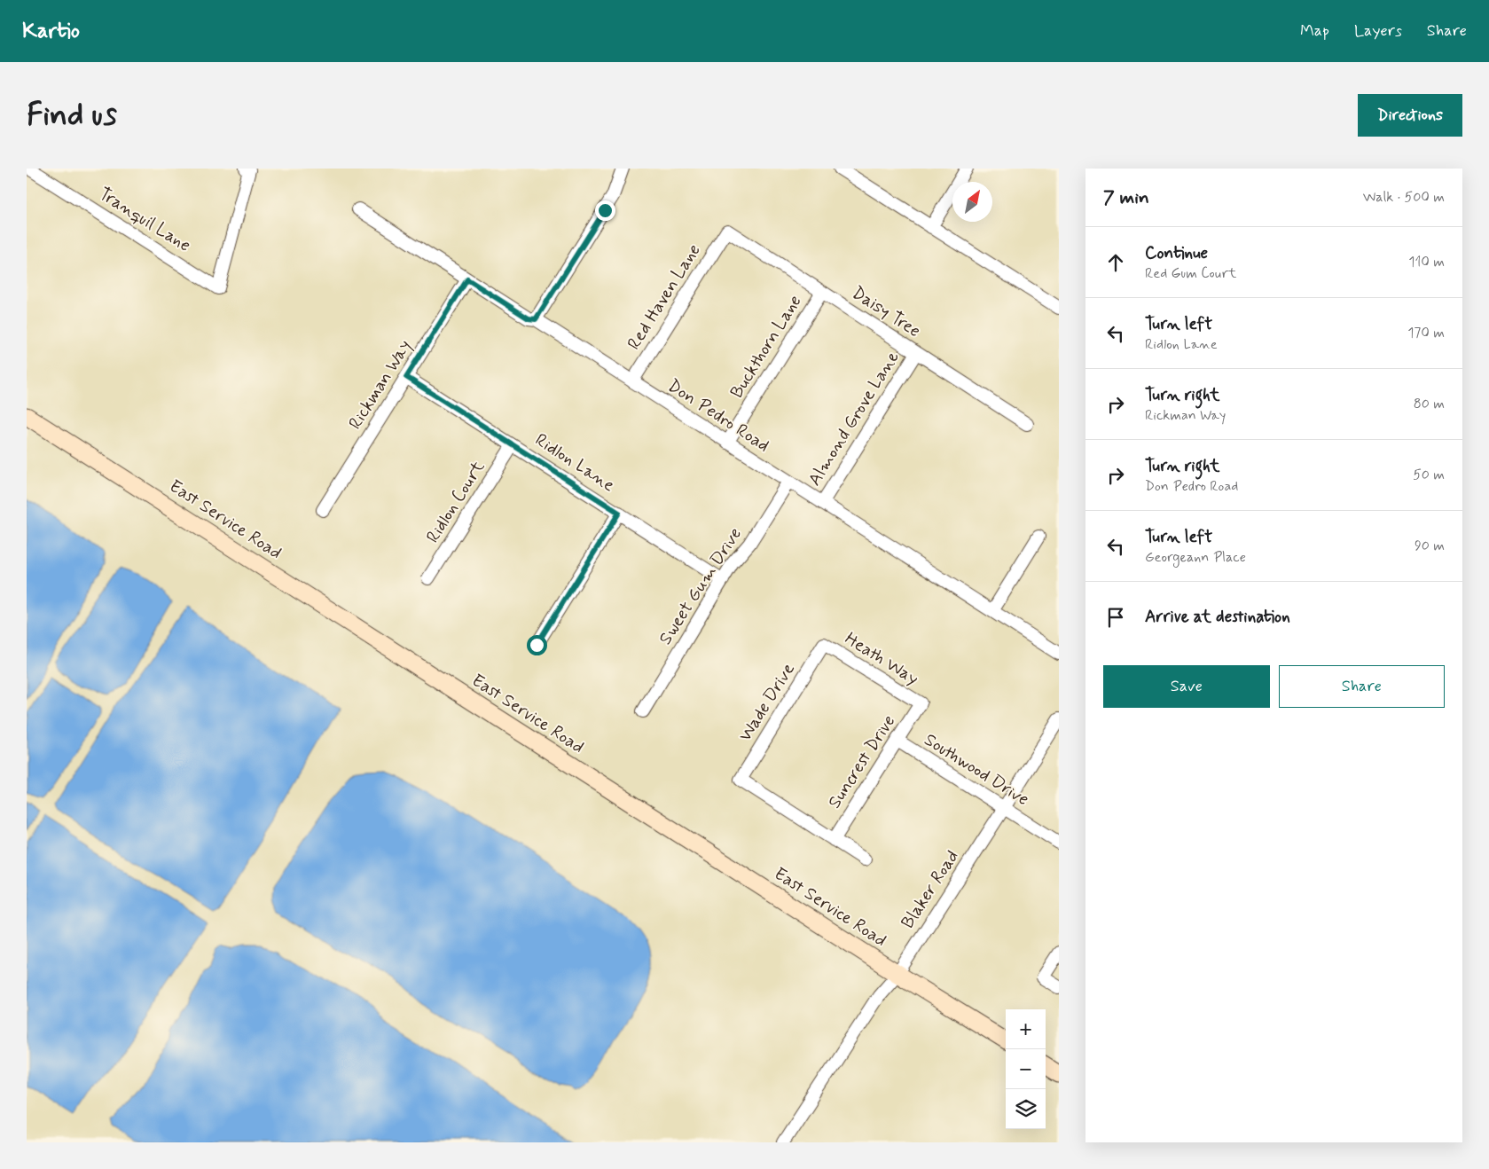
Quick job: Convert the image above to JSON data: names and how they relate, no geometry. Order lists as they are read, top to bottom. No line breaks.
{"streets":{"street":["Tranquil Lane","Red Haven Lane","Daisy Tree","Buckthorn Lane","Rickman Way","Don Pedro Road","Almond Grove Lane","Ridlon Lane","Ridlon Court","East Service Road","Sweet Gum Drive","Heath Way","Wade Drive","Suncrest Drive","Southwood Drive","Blaker Road"]},"crossings":[["Red Haven Lane","Daisy Tree"],["Red Haven Lane","Don Pedro Road"],["Daisy Tree","Buckthorn Lane"],["Daisy Tree","Almond Grove Lane"],["Buckthorn Lane","Don Pedro Road"],["Rickman Way","Don Pedro Road"],["Rickman Way","Ridlon Lane"],["Don Pedro Road","Almond Grove Lane"],["Don Pedro Road","Sweet Gum Drive"],["Ridlon Lane","Ridlon Court"],["Ridlon Lane","Sweet Gum Drive"],["East Service Road","Blaker Road"],["Heath Way","Wade Drive"],["Heath Way","Suncrest Drive"],["Wade Drive","Suncrest Drive"],["Suncrest Drive","Southwood Drive"],["Southwood Drive","Blaker Road"]],"north":"top right","page":{"header":"Kartio","nav":["Map","Layers","Share"],"buttons":["Directions",["Save","Share"]],"title":"Find us","heading":["7 min","Walk · 500 m"],"list":[["Continue","Red Gum Court","110 m"],["Turn left","Ridlon Lane","170 m"],["Turn right","Rickman Way","80 m"],["Turn right","Don Pedro Road","50 m"],["Turn left","Georgeann Place","90 m"],"Arrive at destination"],"map_buttons":["+","−"]}}
